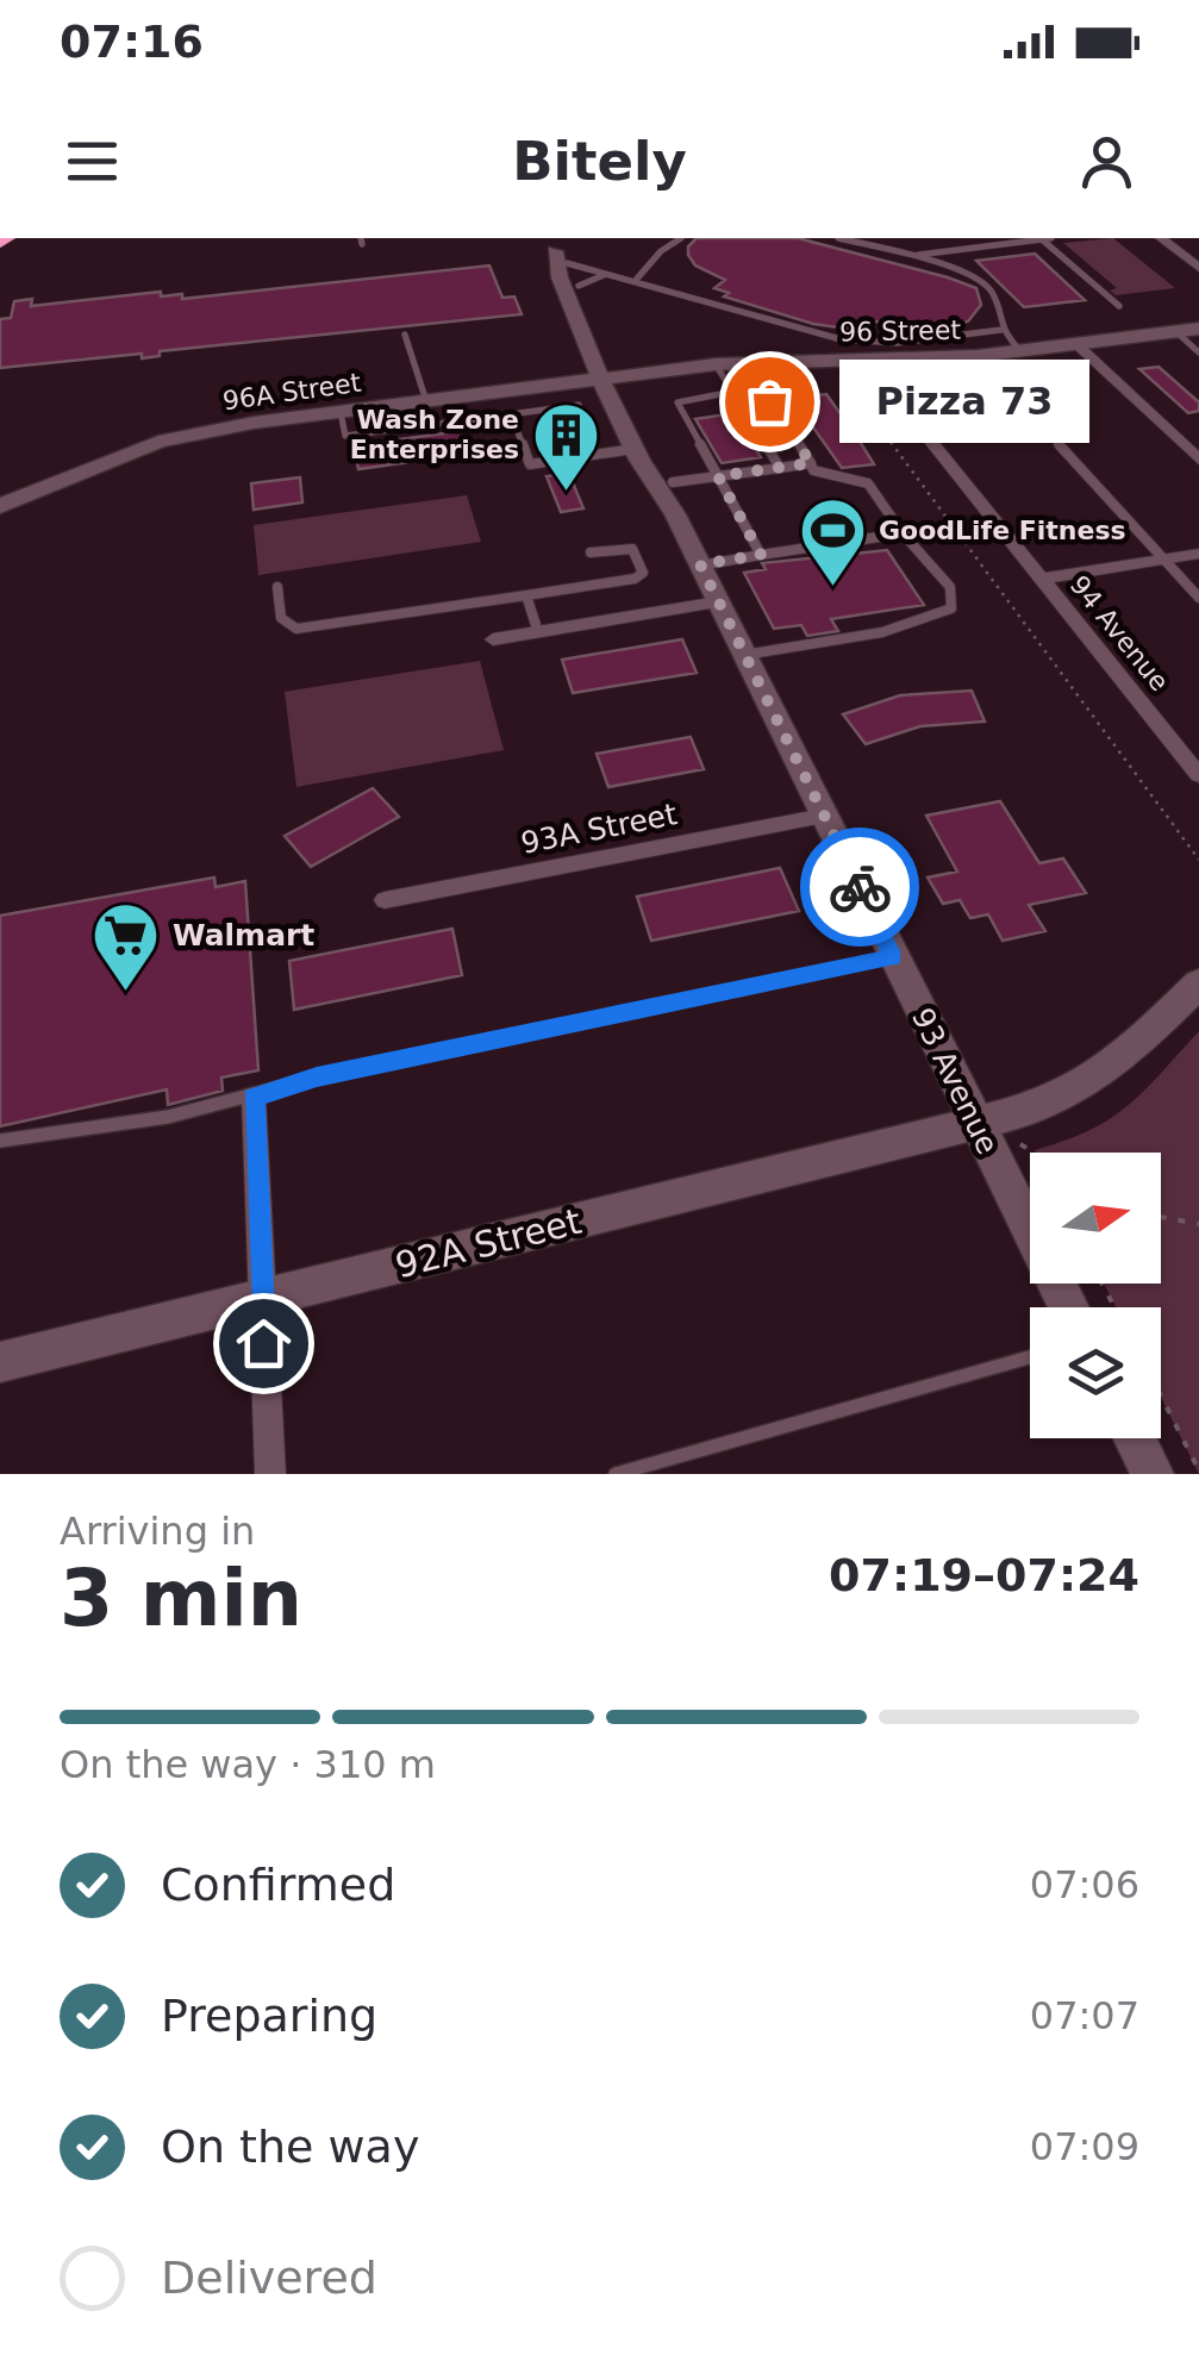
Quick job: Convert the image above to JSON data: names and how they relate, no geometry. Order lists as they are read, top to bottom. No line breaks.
{"streets":{"street":["96 Street","96A Street","94 Avenue","93A Street","93 Avenue","92A Street"]},"crossings":[["96 Street","96A Street"],["96 Street","94 Avenue"],["96 Street","93 Avenue"],["96A Street","93 Avenue"],["93A Street","93 Avenue"],["93 Avenue","92A Street"]],"places":{"other":["Pizza 73"],"building":["Wash Zone Enterprises"],"sports":["GoodLife Fitness"],"supermarket":["Walmart"]},"north":"right","page":{"status":"07:16","header":"Bitely","bubble":"Pizza 73","heading":["3 min","Arriving in","07:19–07:24"],"bar":"On the way · 310 m","list":[["Confirmed","07:06"],["Preparing","07:07"],["On the way","07:09"],"Delivered"]}}
